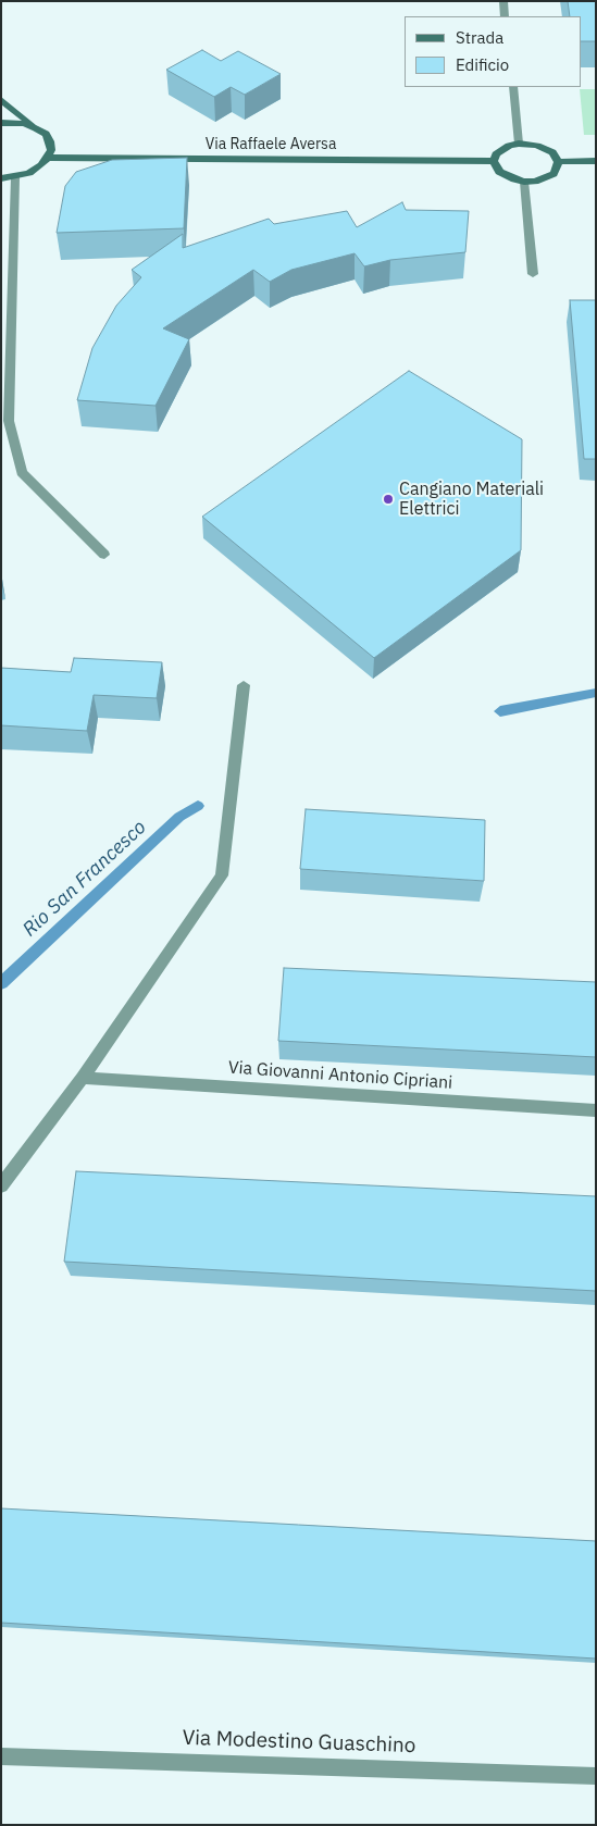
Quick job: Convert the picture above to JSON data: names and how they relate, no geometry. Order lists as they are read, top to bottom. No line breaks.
{"streets":{"main road":["Via Raffaele Aversa"],"street":["Via Giovanni Antonio Cipriani","Via Modestino Guaschino"]},"water":["Rio San Francesco"],"places":["Cangiano Materiali Elettrici"],"legend":["Strada","Edificio"]}
